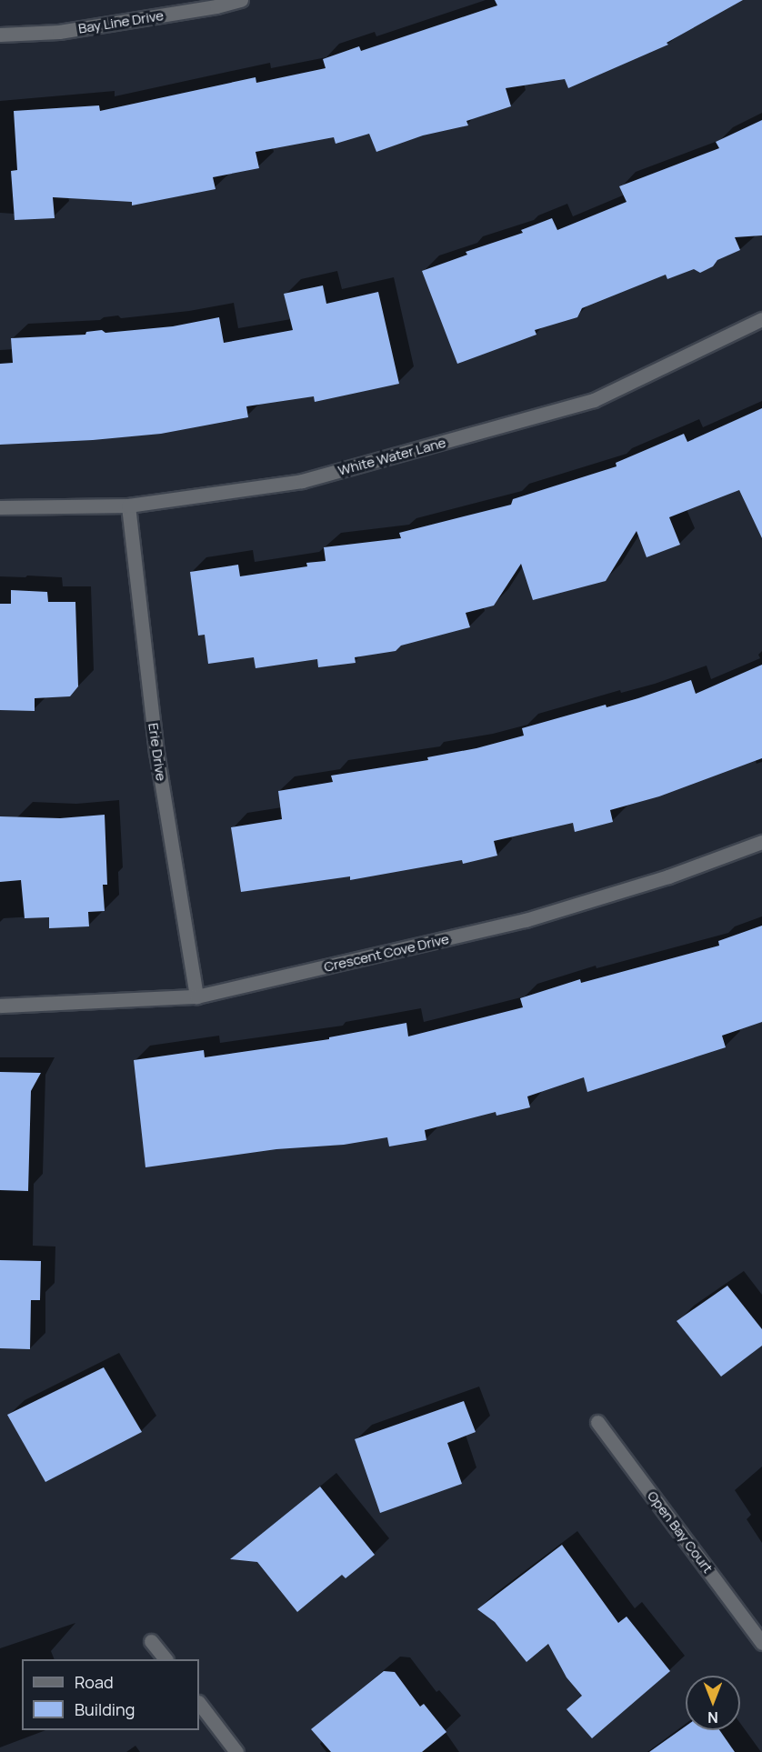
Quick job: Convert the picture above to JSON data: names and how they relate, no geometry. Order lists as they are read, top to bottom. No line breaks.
{"streets":{"street":["Bay Line Drive","White Water Lane","Erie Drive","Crescent Cove Drive","Open Bay Court"]},"crossings":[["White Water Lane","Erie Drive"],["Erie Drive","Crescent Cove Drive"]],"legend":["Road","Building"],"north":"bottom"}
